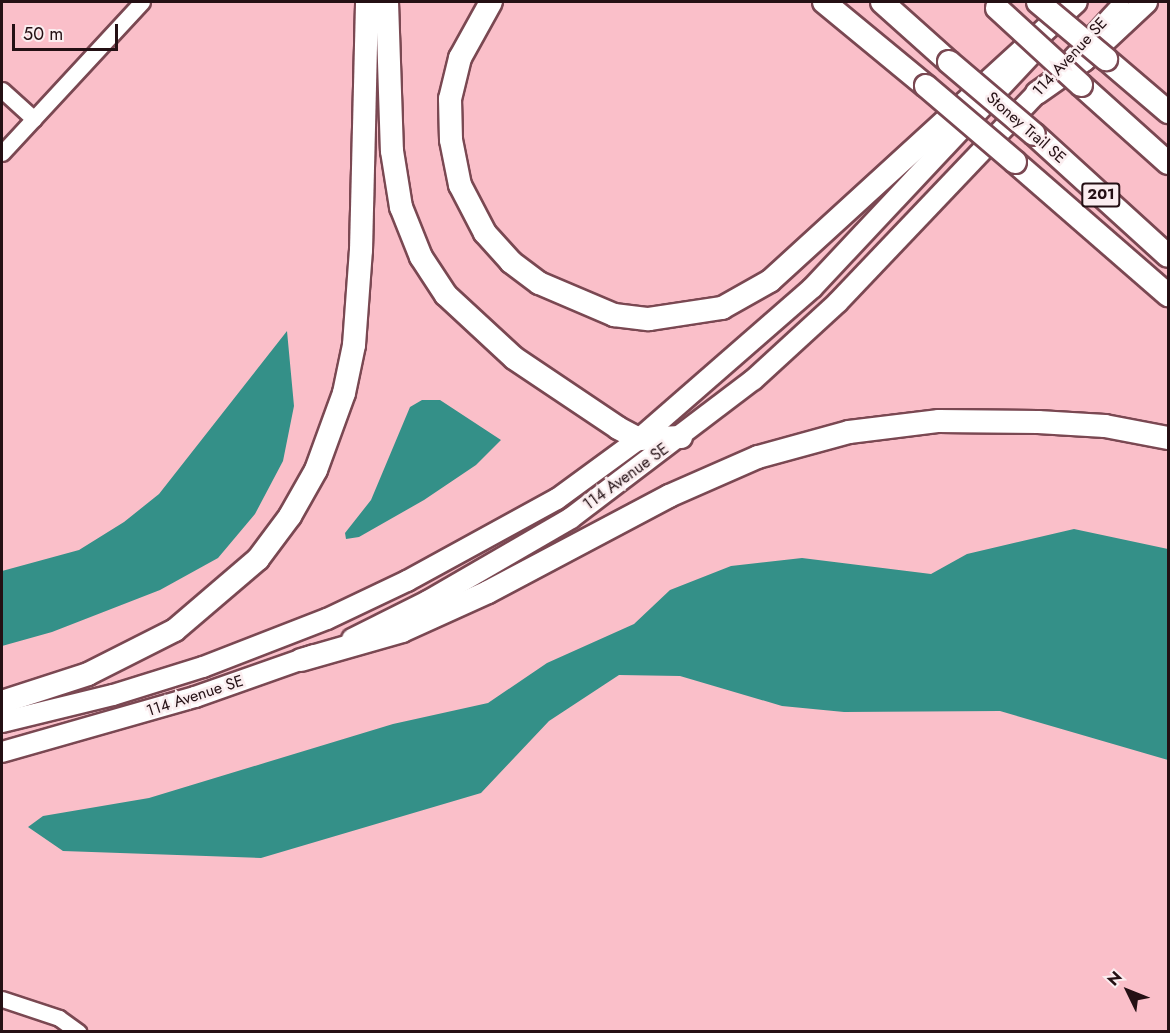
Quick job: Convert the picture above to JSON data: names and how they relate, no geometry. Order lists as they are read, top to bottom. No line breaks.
{"streets":{"highway":["Stoney Trail SE","201"],"main road":["114 Avenue SE"]},"scale_bar":"50 m","north":"top left"}
